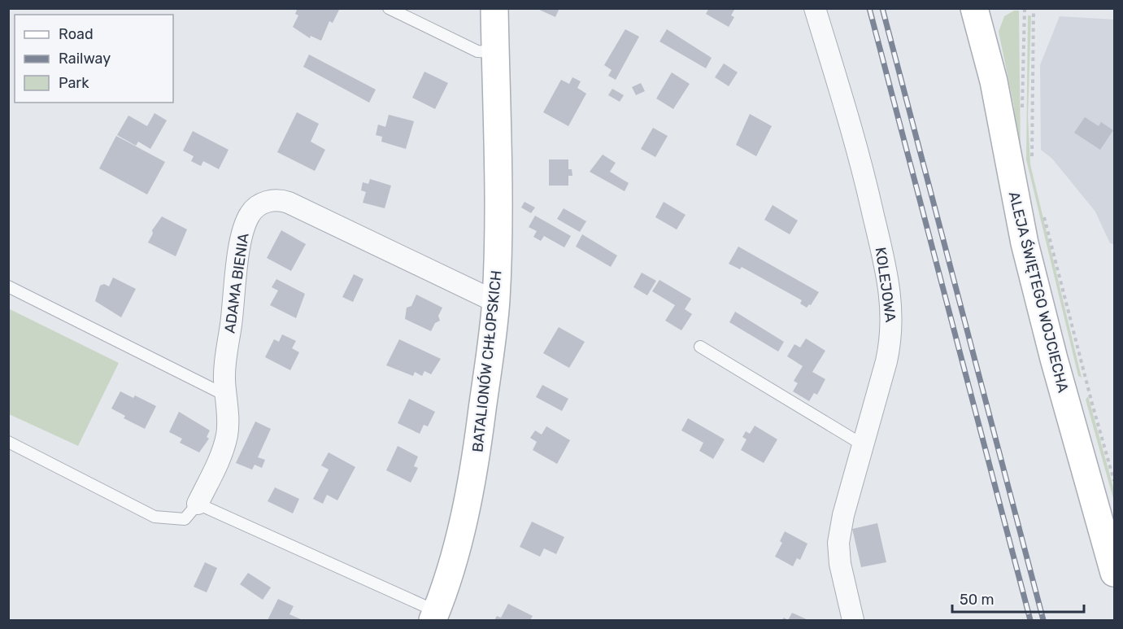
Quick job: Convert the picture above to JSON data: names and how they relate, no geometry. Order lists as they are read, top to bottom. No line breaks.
{"streets":{"street":["ADAMA BIENIA","KOLEJOWA","ALEJA ŚWIĘTEGO WOJCIECHA","BATALIONÓW CHŁOPSKICH"]},"crossings":[["ADAMA BIENIA","BATALIONÓW CHŁOPSKICH"]],"legend":["Road","Railway","Park"],"scale_bar":"50 m"}
